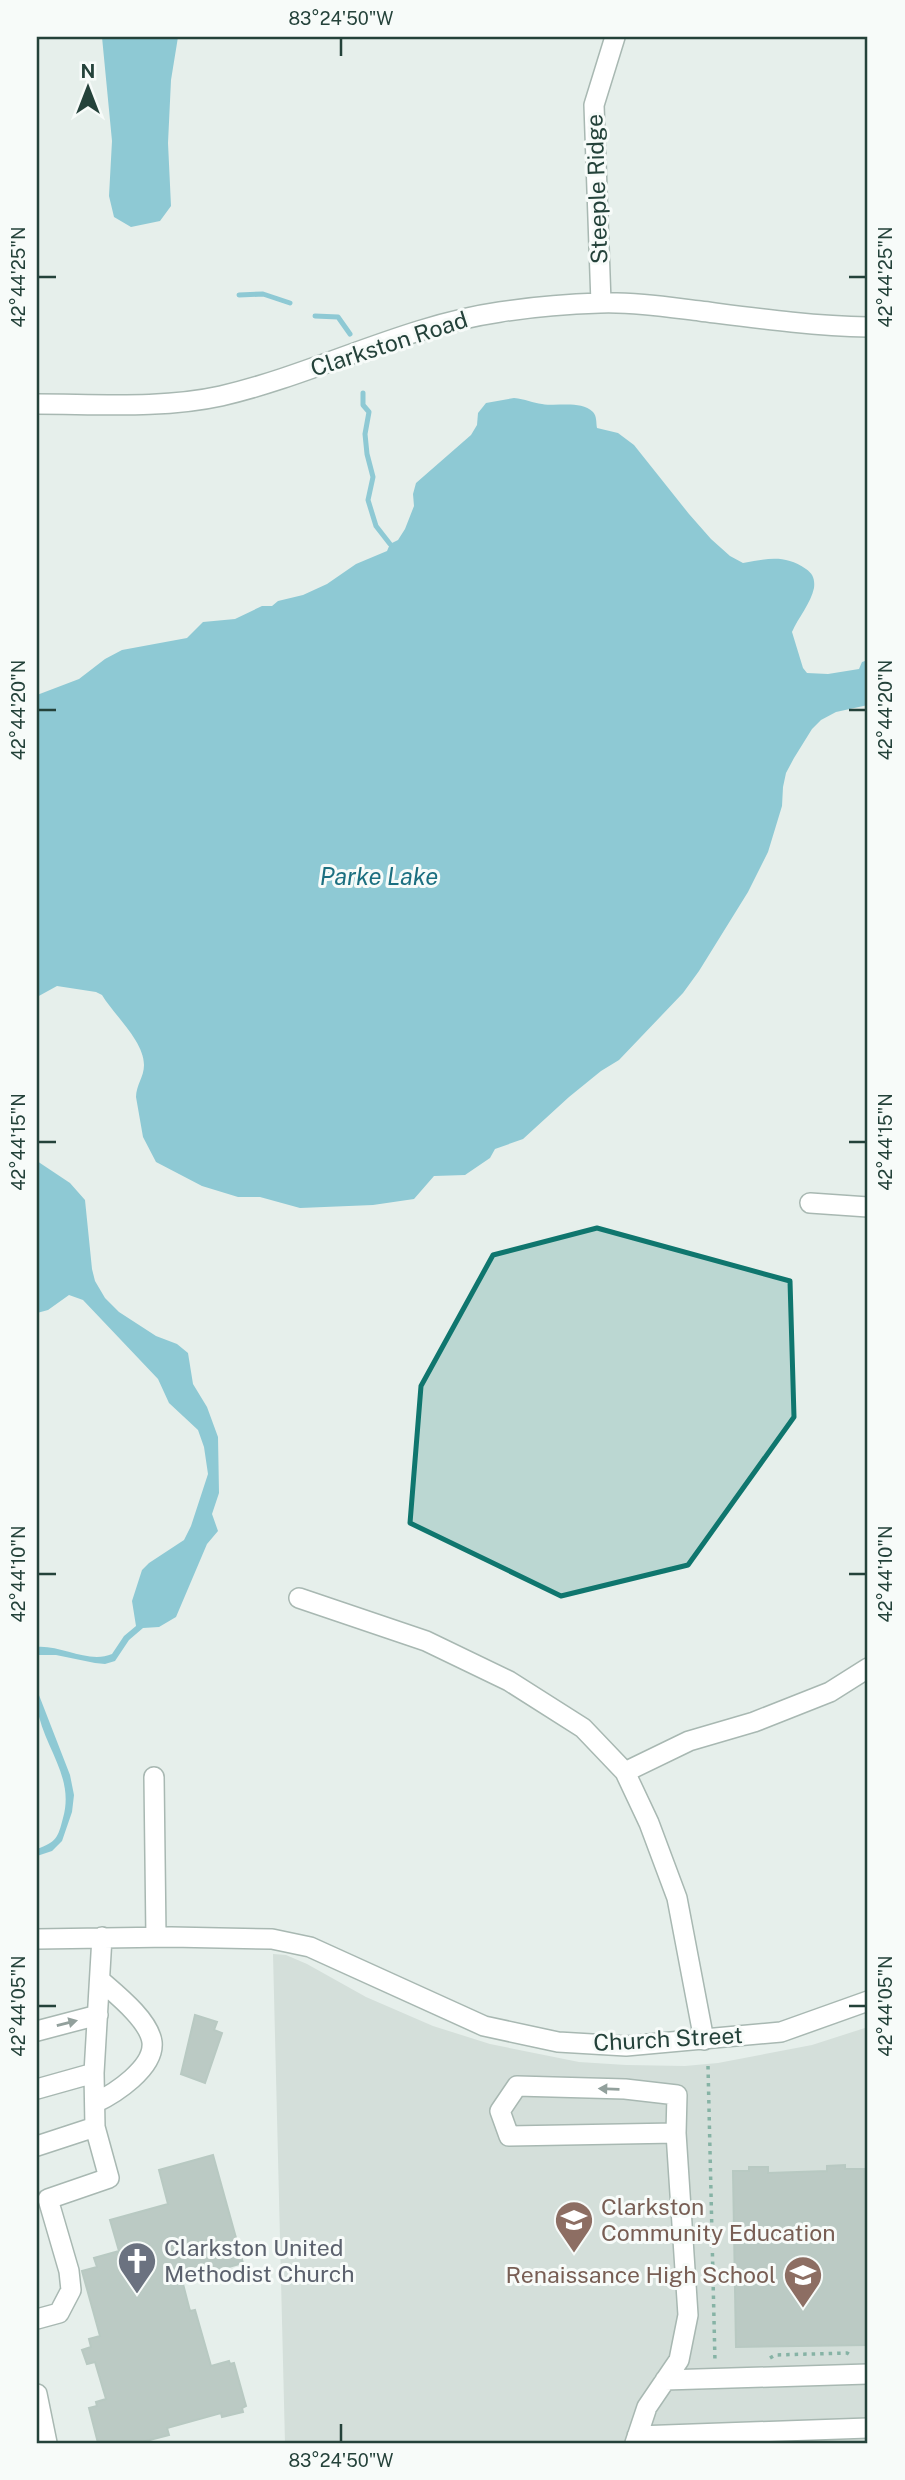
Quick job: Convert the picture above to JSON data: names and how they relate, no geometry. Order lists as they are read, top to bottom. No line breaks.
{"streets":{"street":["Steeple Ridge","Clarkston Road","Church Street"]},"crossings":[["Steeple Ridge","Clarkston Road"]],"water":["Parke Lake"],"places":{"school or university":["Clarkston Community Education","Renaissance High School"],"church":["Clarkston United Methodist Church"]},"north":"top","coordinates":["83°24'50\"W","42°44'25\"N","42°44'20\"N","42°44'15\"N","42°44'10\"N","42°44'05\"N"]}
